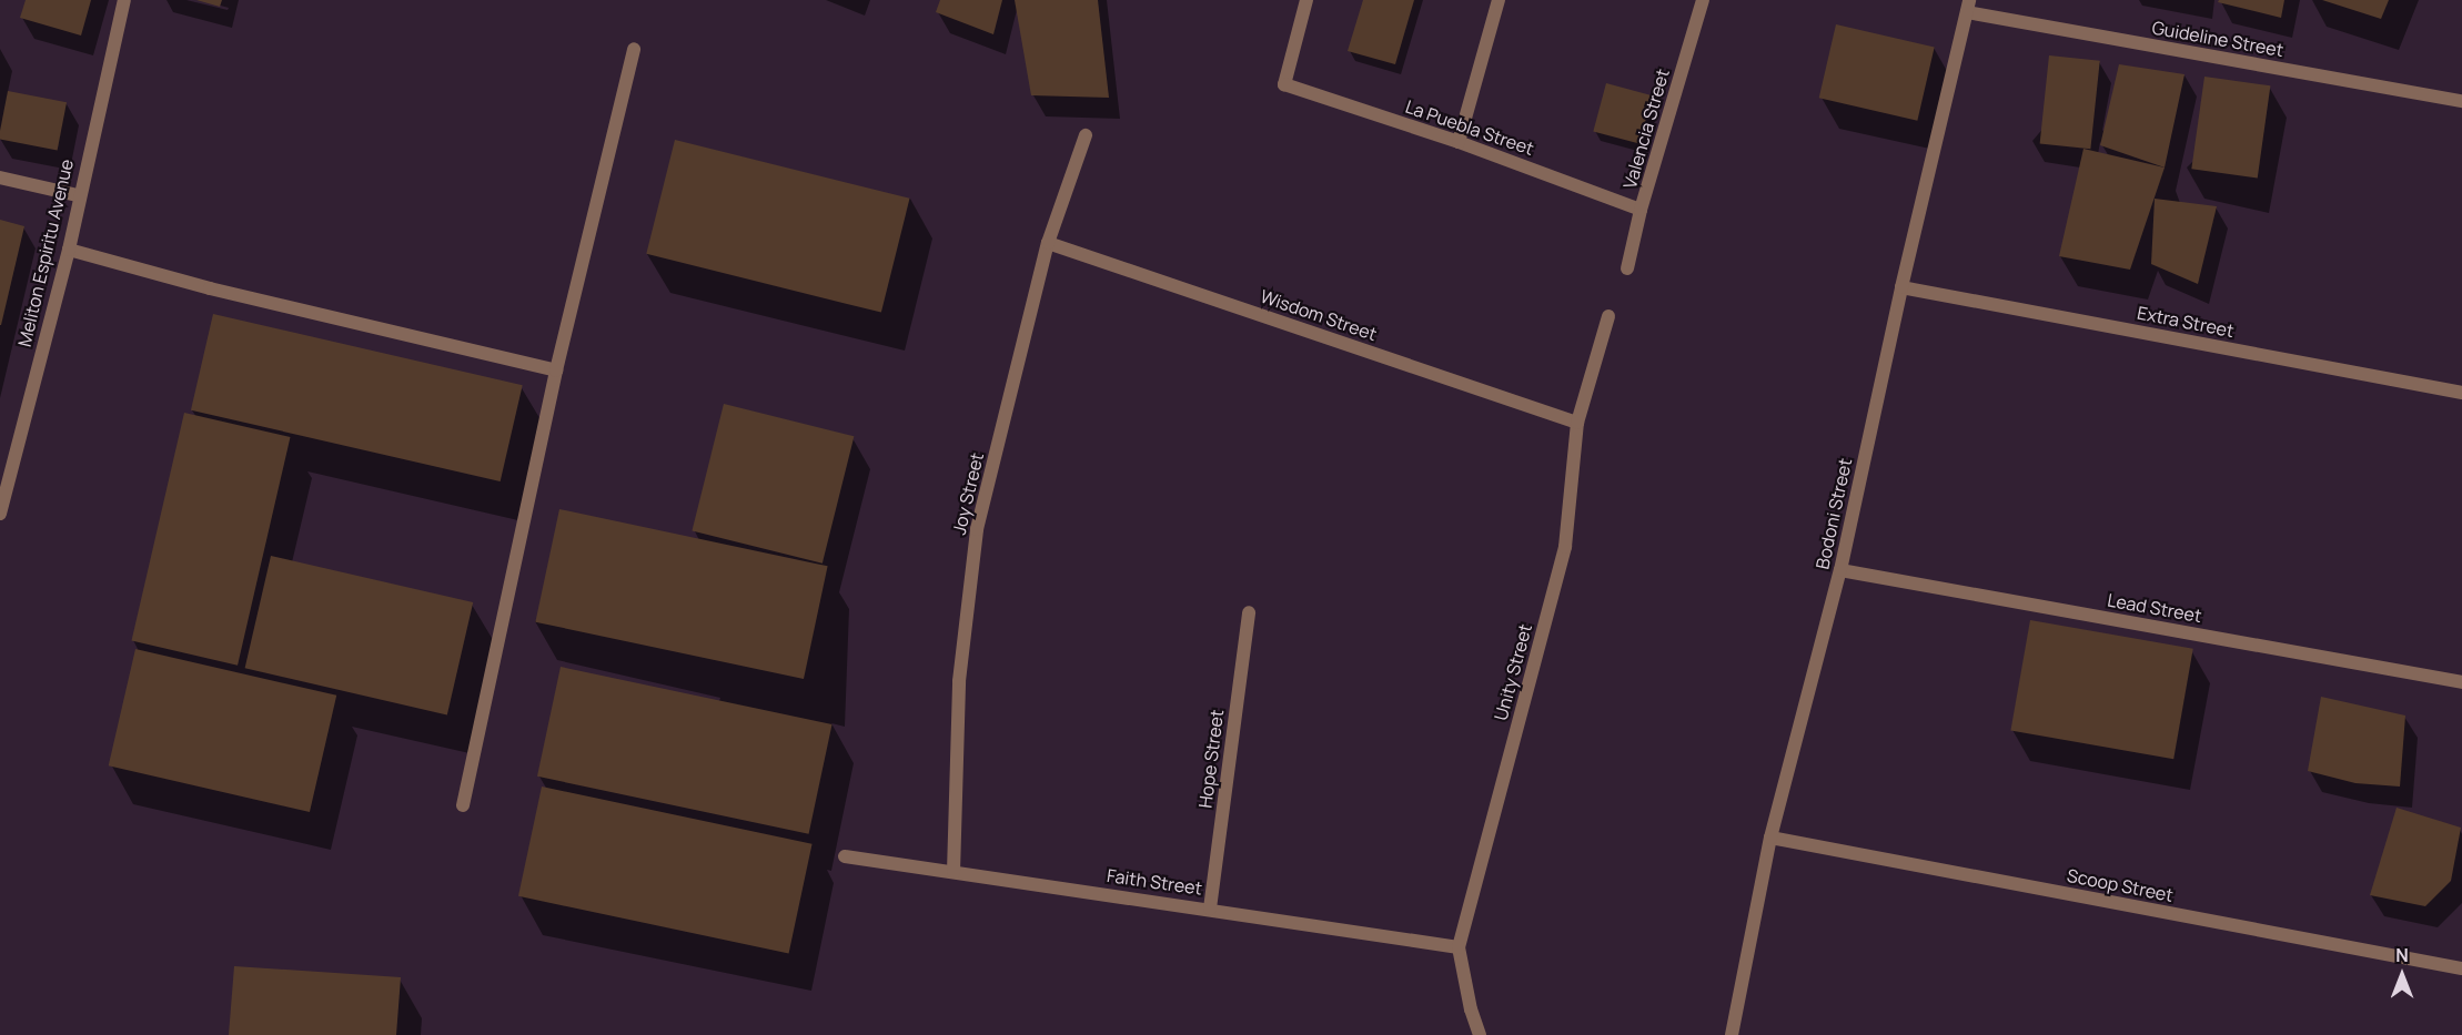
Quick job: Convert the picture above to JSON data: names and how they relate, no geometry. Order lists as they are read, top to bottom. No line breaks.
{"streets":{"street":["Guideline Street","La Puebla Street","Valencia Street","Meliton Espiritu Avenue","Wisdom Street","Extra Street","Joy Street","Bodoni Street","Lead Street","Unity Street","Hope Street","Faith Street","Scoop Street"]},"crossings":[["Guideline Street","Bodoni Street"],["La Puebla Street","Valencia Street"],["Wisdom Street","Joy Street"],["Wisdom Street","Unity Street"],["Extra Street","Bodoni Street"],["Joy Street","Faith Street"],["Bodoni Street","Lead Street"],["Bodoni Street","Scoop Street"],["Unity Street","Faith Street"],["Hope Street","Faith Street"]],"north":"top"}
